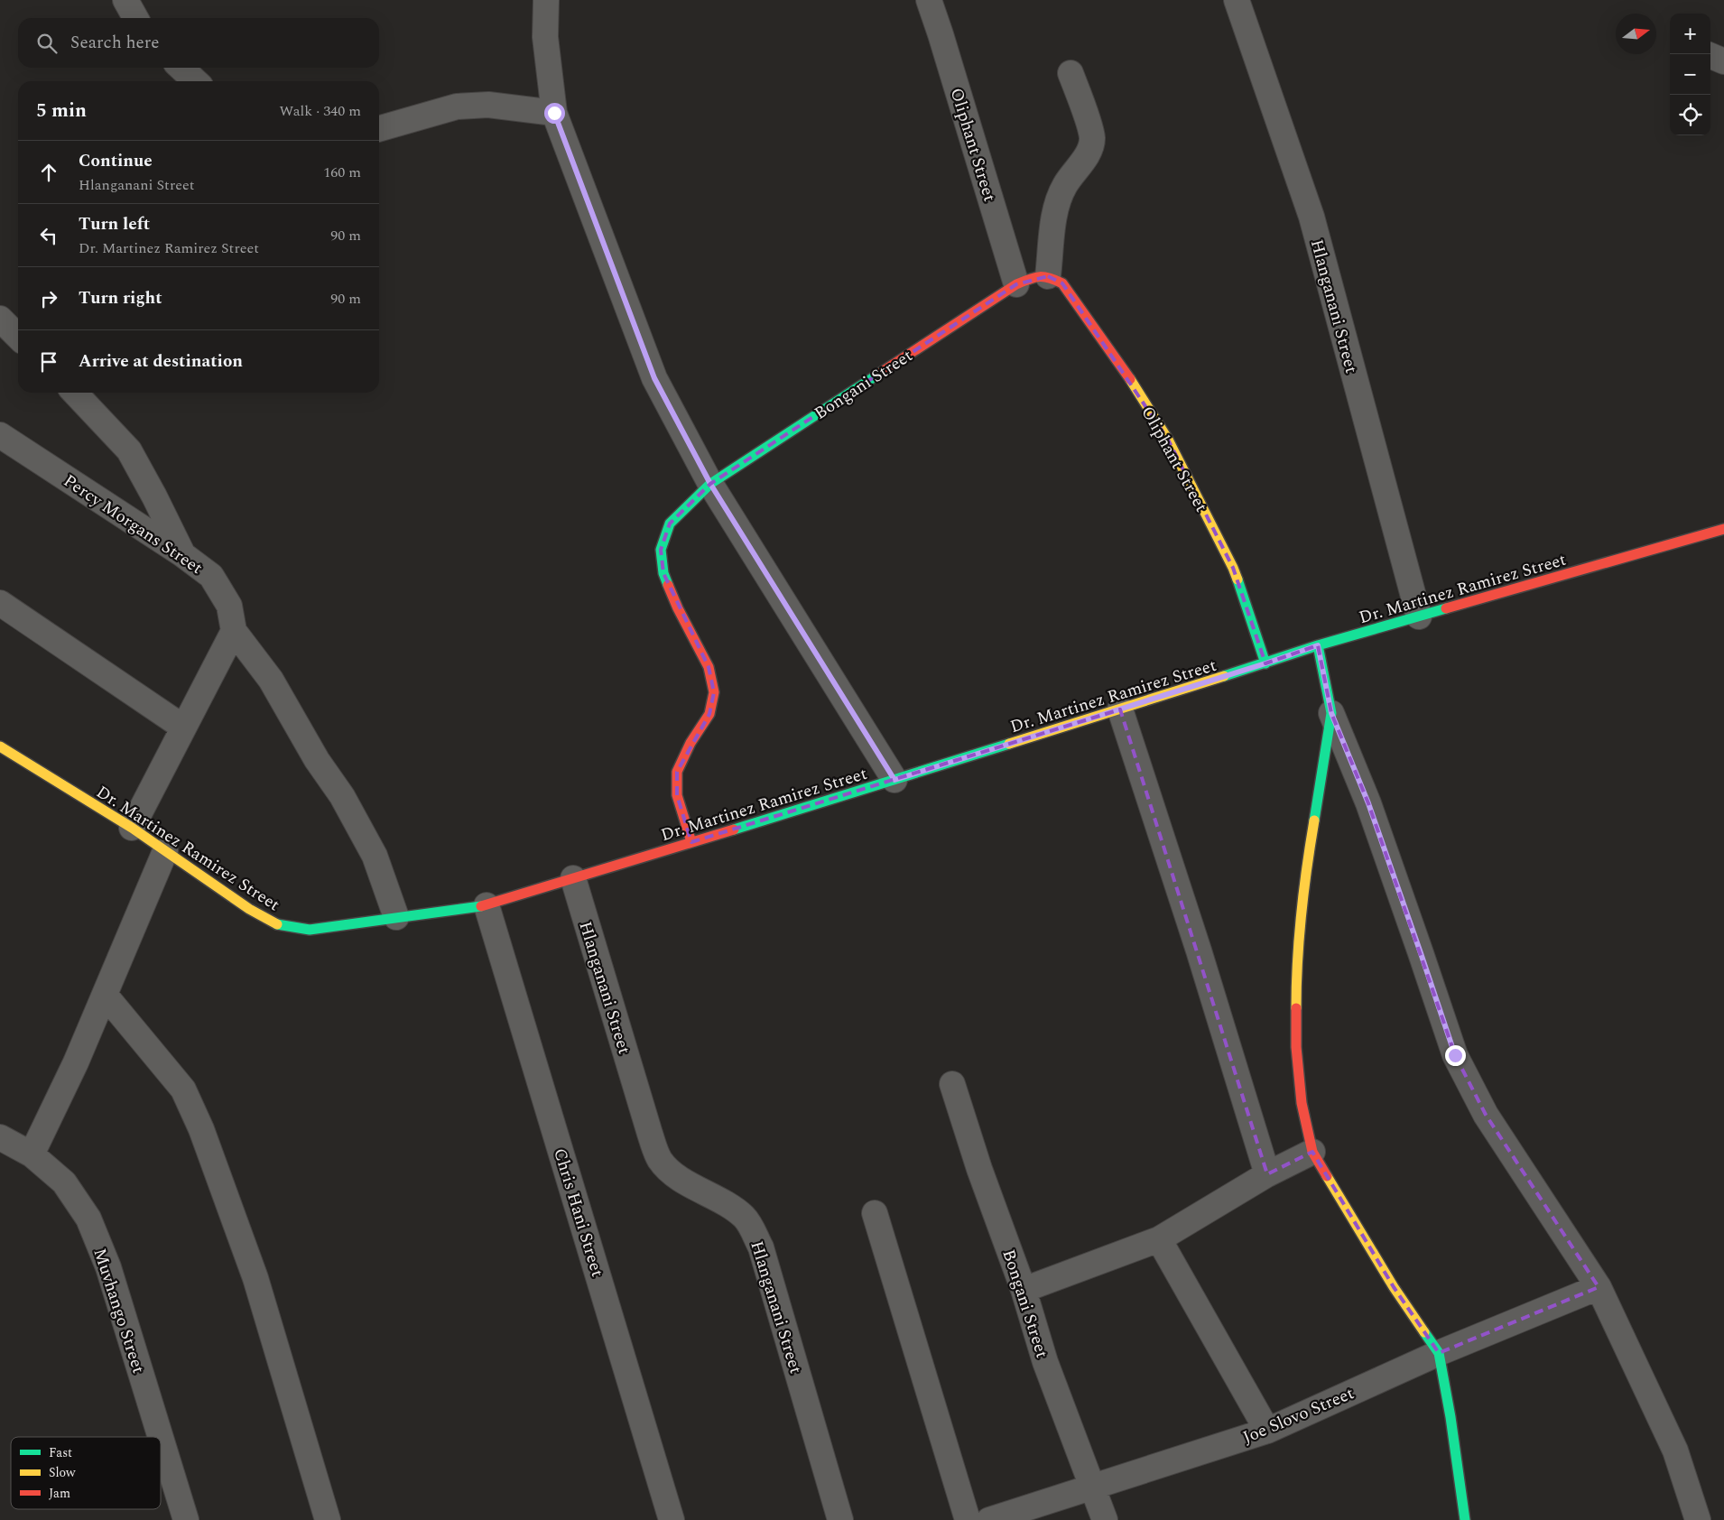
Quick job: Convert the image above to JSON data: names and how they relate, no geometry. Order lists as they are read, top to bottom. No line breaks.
{"streets":{"street":["Oliphant Street","Hlanganani Street","Bongani Street","Percy Morgans Street","Dr. Martinez Ramirez Street","Chris Hani Street","Muvhango Street","Joe Slovo Street"]},"crossings":[["Oliphant Street","Bongani Street"],["Oliphant Street","Dr. Martinez Ramirez Street"],["Hlanganani Street","Dr. Martinez Ramirez Street"],["Bongani Street","Dr. Martinez Ramirez Street"],["Bongani Street","Joe Slovo Street"],["Dr. Martinez Ramirez Street","Chris Hani Street"]],"legend":["Fast","Slow","Jam"],"north":"right","page":{"map_buttons":["+","−"],"search":"Search here","heading":["5 min","Walk · 340 m"],"list":[["Continue","Hlanganani Street","160 m"],["Turn left","Dr. Martinez Ramirez Street","90 m"],["Turn right","90 m"],"Arrive at destination"]}}
